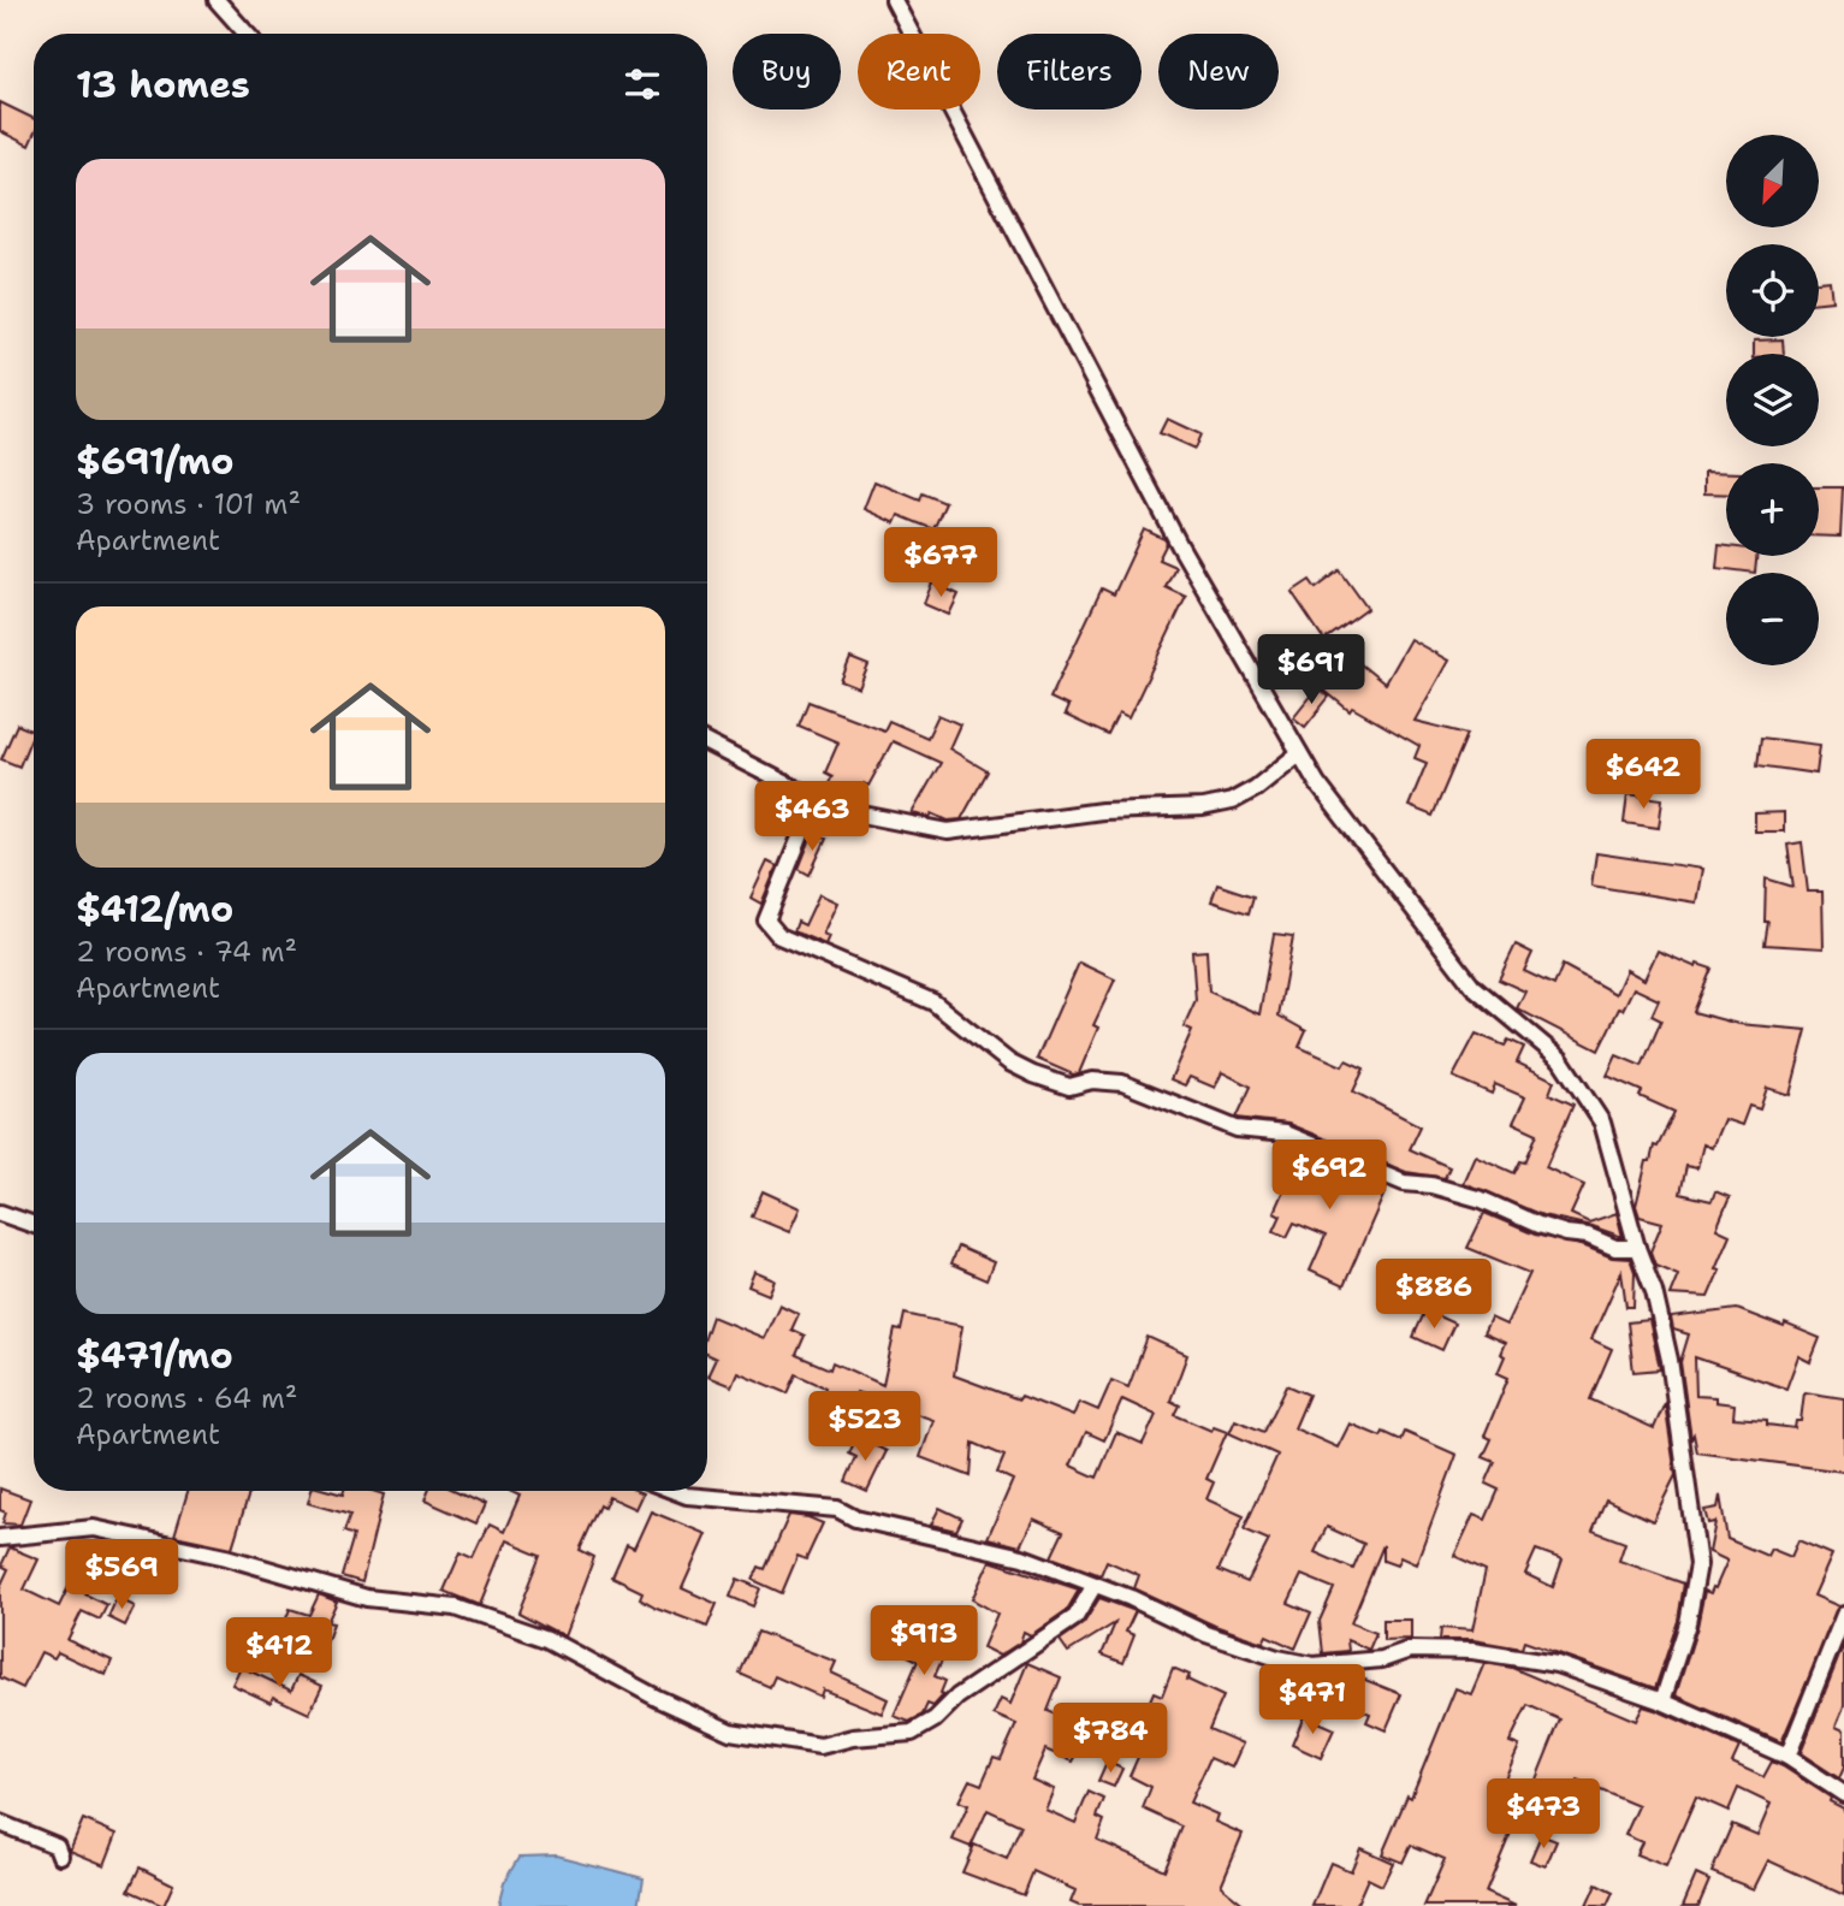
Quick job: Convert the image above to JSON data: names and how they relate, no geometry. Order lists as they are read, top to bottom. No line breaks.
{"north":"bottom left","page":{"chip":["Buy","Rent","Filters","New"],"heading":"13 homes","map_buttons":["+","−"],"list":[{"name":"$691/mo","note":"3 rooms · 101 m² · Apartment"},{"name":"$412/mo","note":"2 rooms · 74 m² · Apartment"},{"name":"$471/mo","note":"2 rooms · 64 m² · Apartment"}],"price":["$677","$691","$642","$463","$692","$886","$523","$569","$913","$412","$471","$784","$473"]}}
